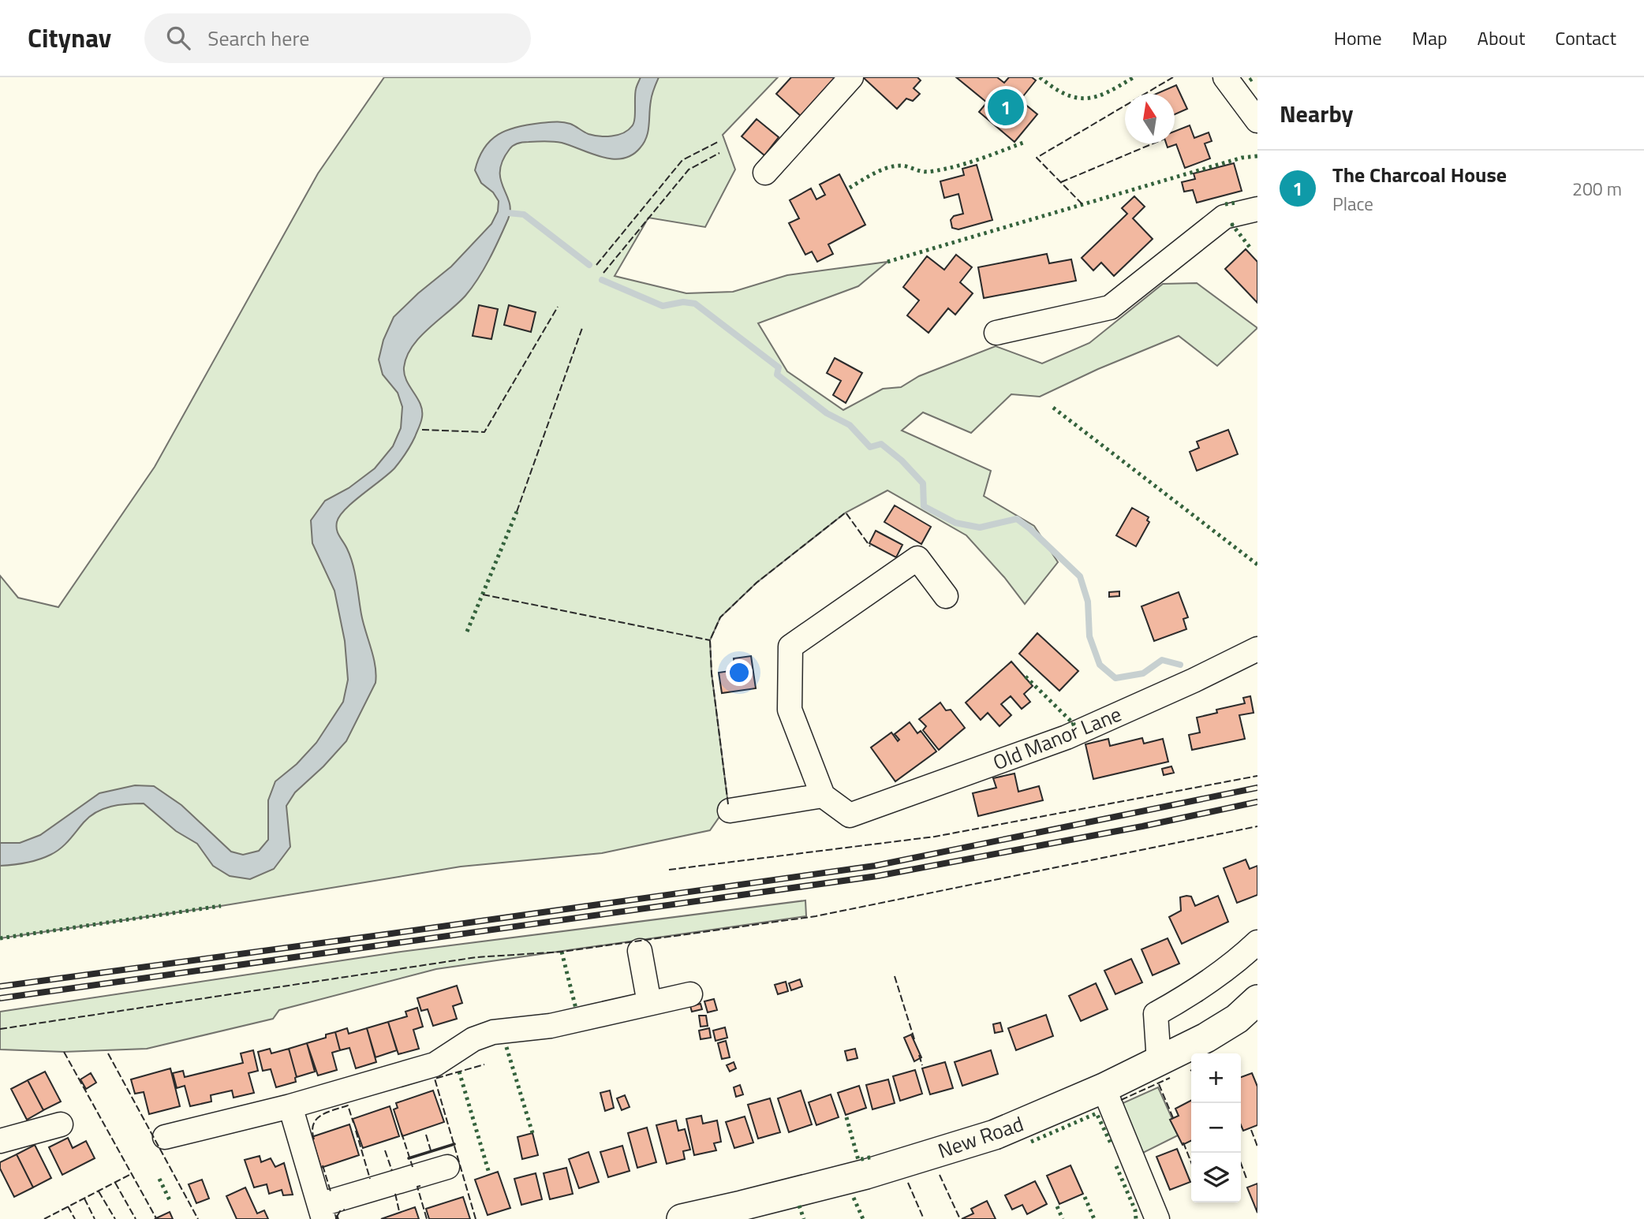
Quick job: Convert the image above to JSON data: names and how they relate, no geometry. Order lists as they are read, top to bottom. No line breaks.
{"streets":{"main road":["New Road"],"street":["Old Manor Lane"]},"north":"top","page":{"header":"Citynav","search":"Search here","nav":["Home","Map","About","Contact"],"heading":"Nearby","pins":"1","list":[{"mark":"1","name":"The Charcoal House","note":"Place","value":"200 m"}],"map_buttons":["+","−"]}}
